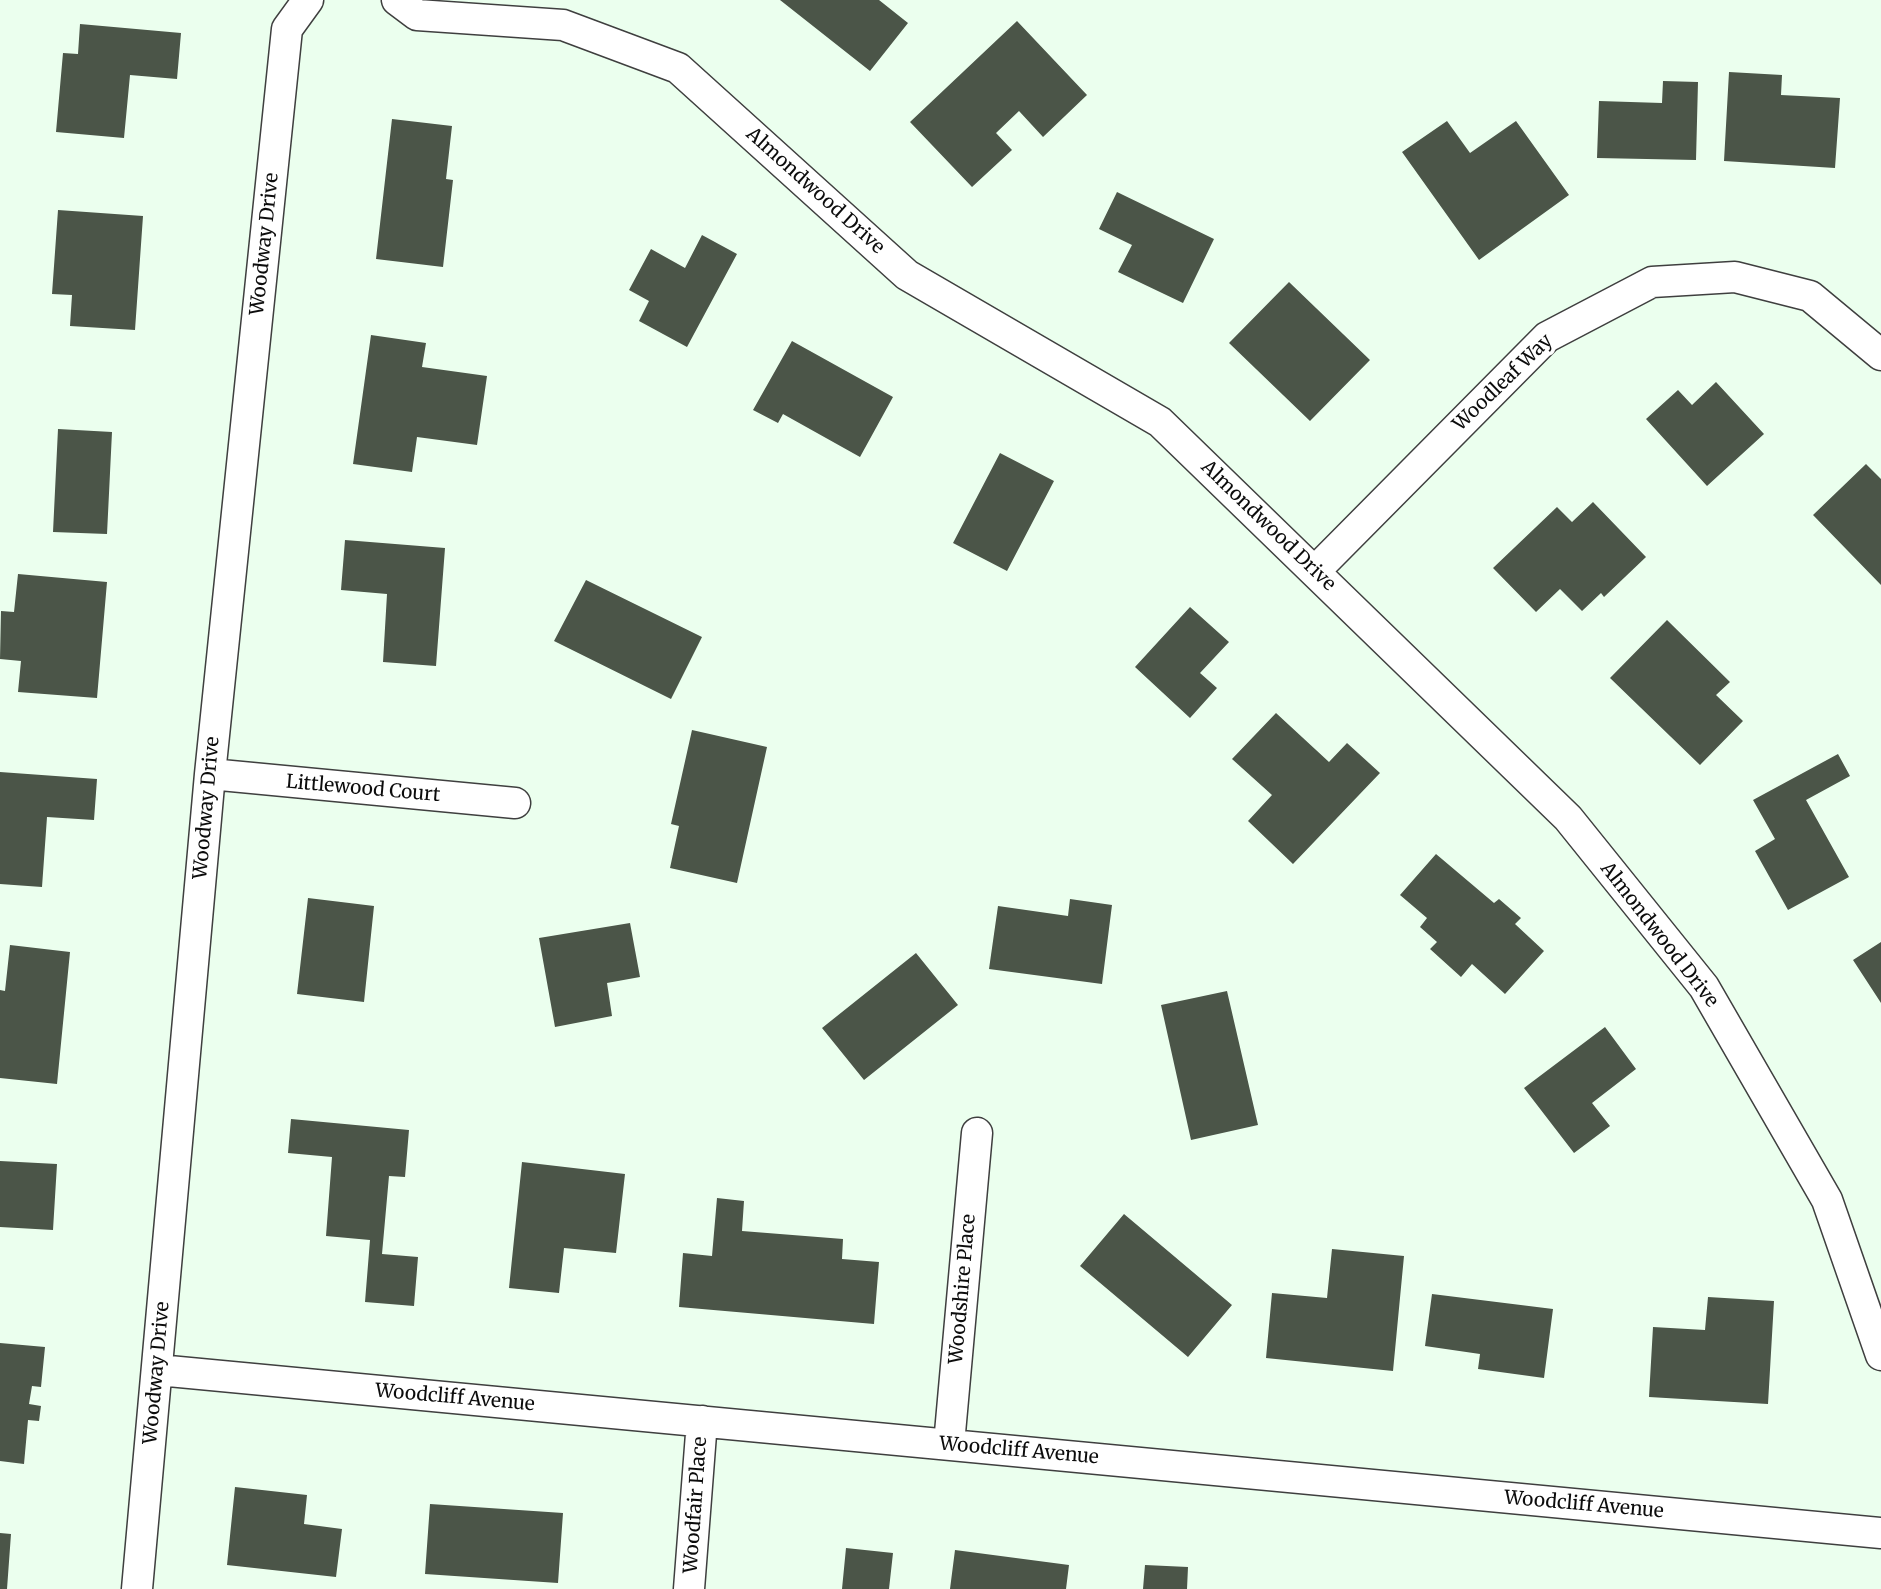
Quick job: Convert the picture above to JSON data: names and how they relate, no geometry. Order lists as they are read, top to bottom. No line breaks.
{"streets":{"street":["Almondwood Drive","Woodway Drive","Woodleaf Way","Littlewood Court","Woodshire Place","Woodcliff Avenue","Woodfair Place"]},"crossings":[["Almondwood Drive","Woodleaf Way"],["Woodway Drive","Littlewood Court"],["Woodway Drive","Woodcliff Avenue"],["Woodshire Place","Woodcliff Avenue"],["Woodcliff Avenue","Woodfair Place"]]}
